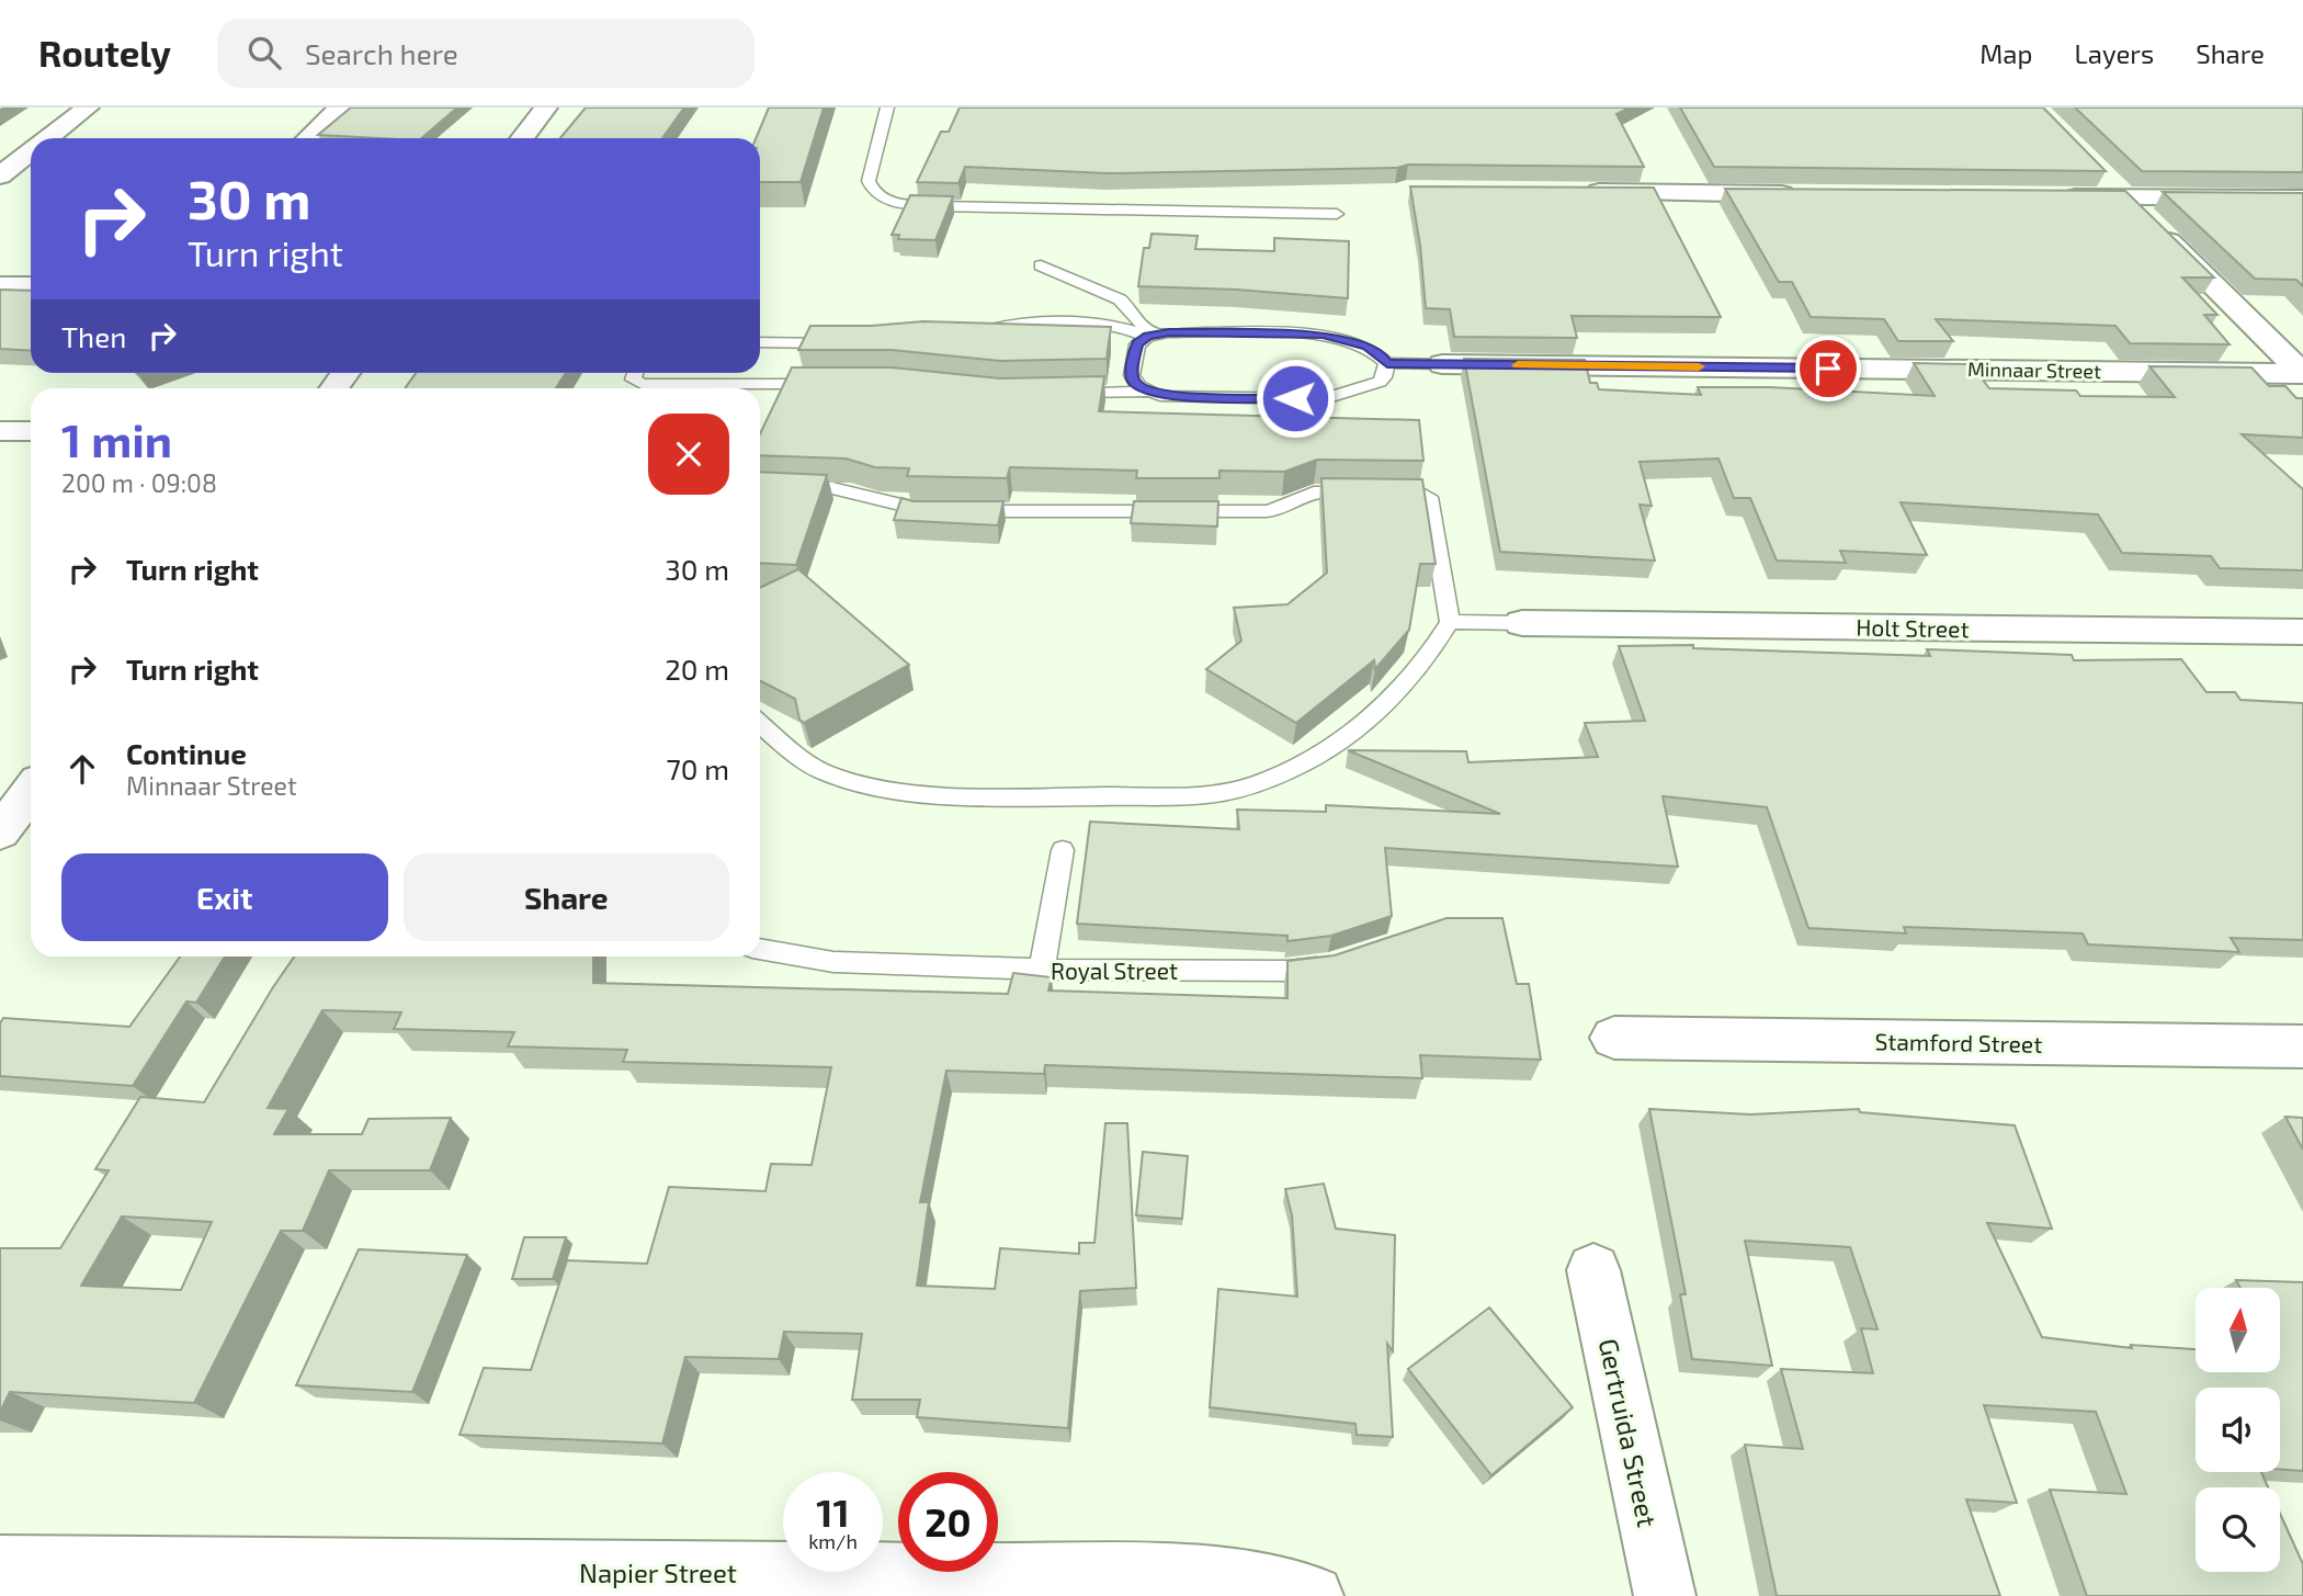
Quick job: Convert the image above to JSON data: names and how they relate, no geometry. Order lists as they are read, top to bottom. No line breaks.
{"streets":{"street":["Minnaar Street","Holt Street","Stamford Street","Gertruida Street","Napier Street"],"lane":["Royal Street"]},"north":"top","page":{"header":"Routely","search":"Search here","nav":["Map","Layers","Share"],"turn":["30 m","Turn right"],"then":"Then","heading":["1 min","200 m · 09:08"],"list":[{"name":"Turn right","value":"30 m"},{"name":"Turn right","value":"20 m"},{"name":"Continue","note":"Minnaar Street","value":"70 m"}],"buttons":["Exit","Share"],"speed":"11 km/h","limit":"20"}}
